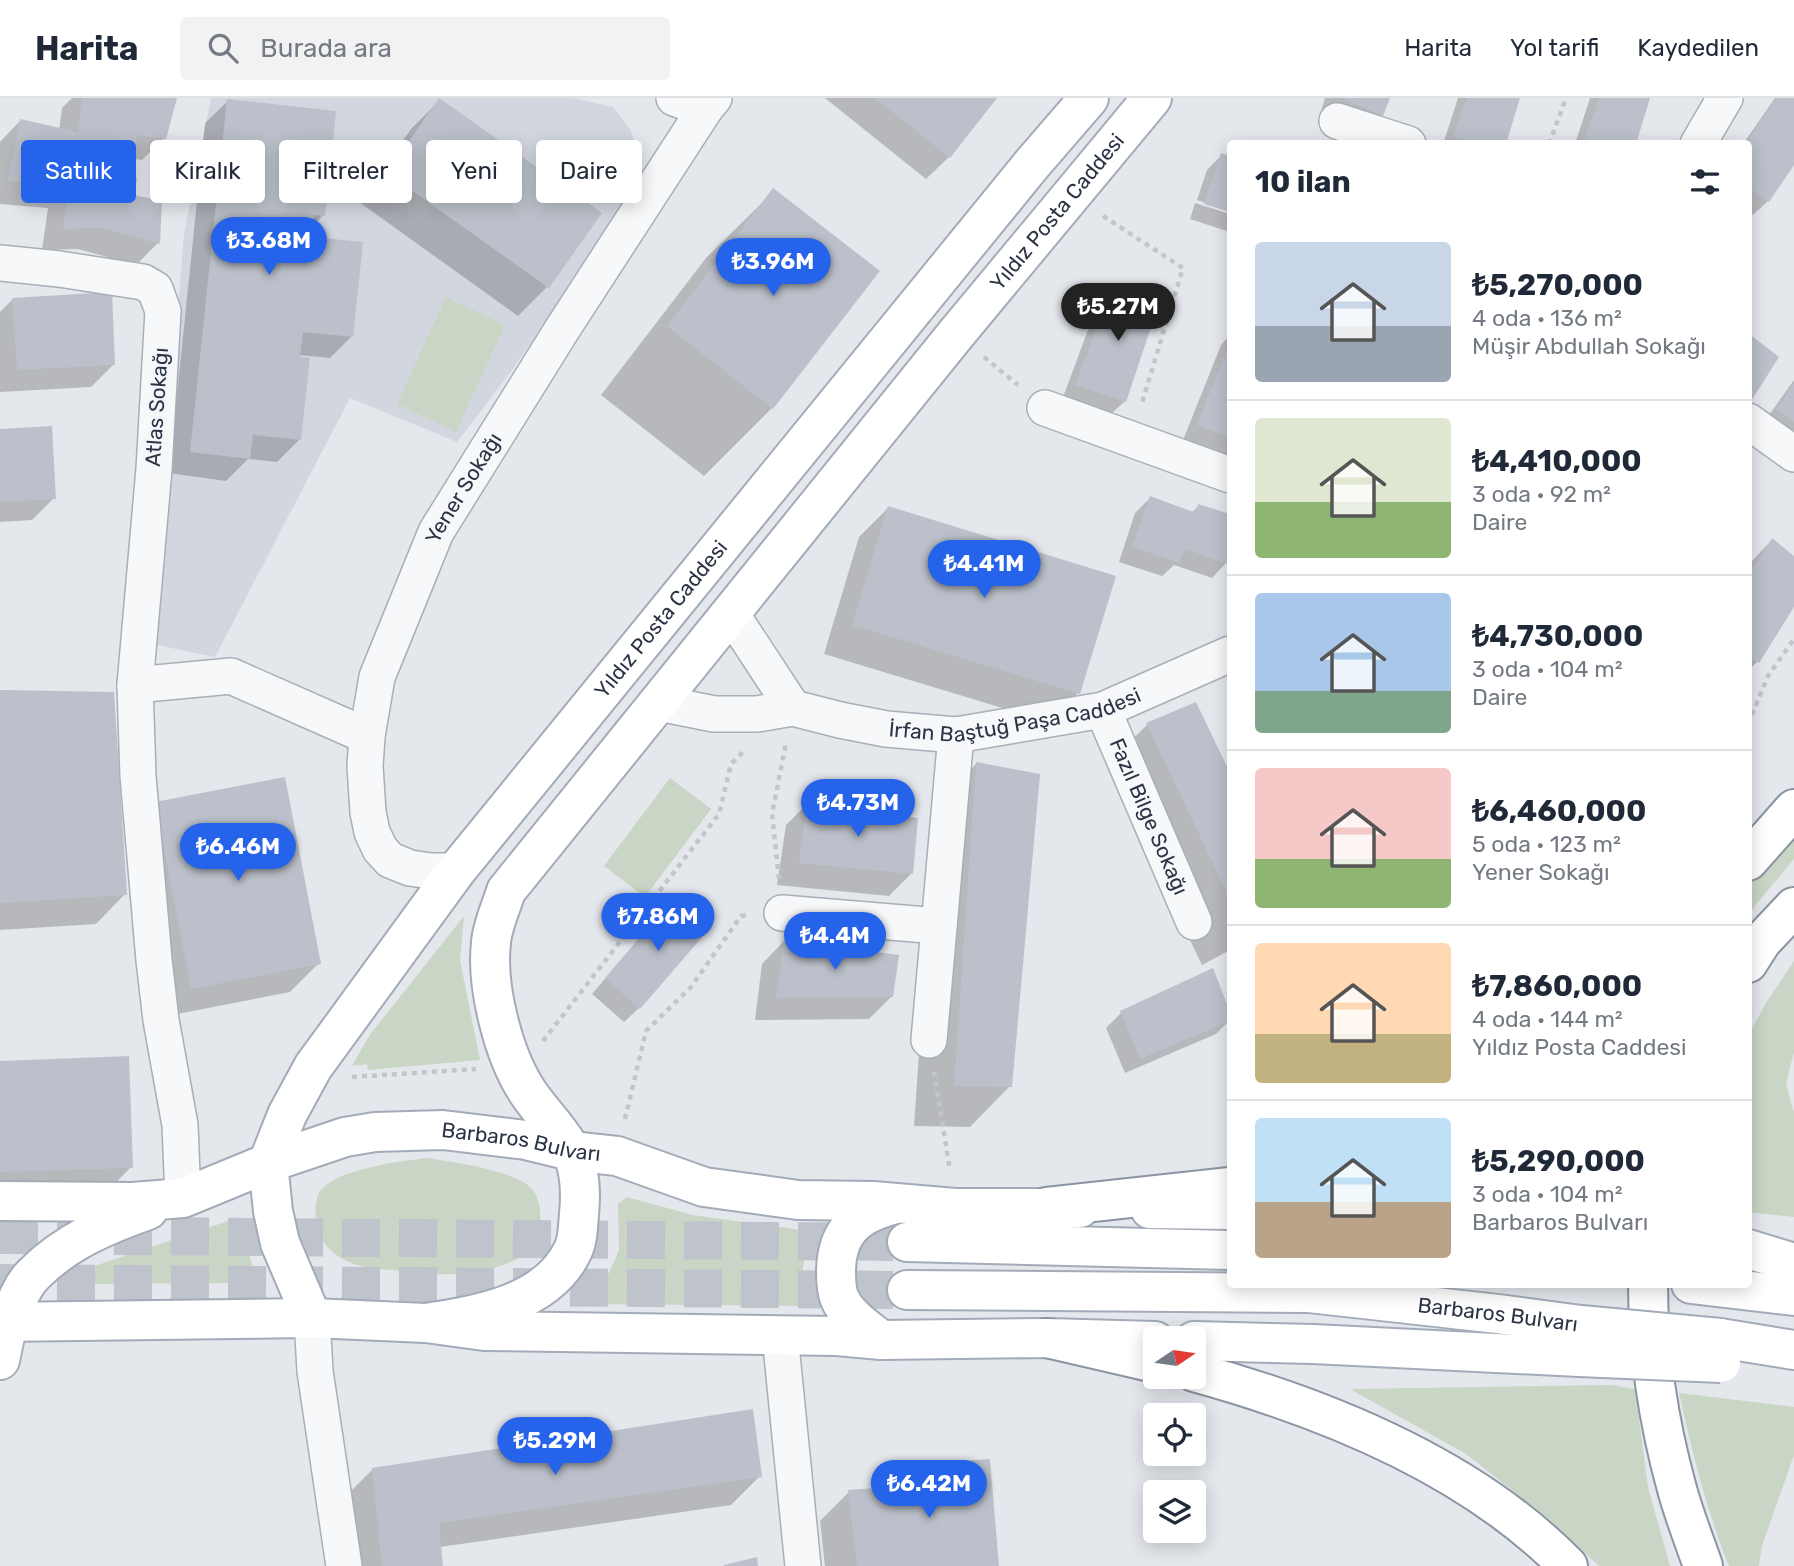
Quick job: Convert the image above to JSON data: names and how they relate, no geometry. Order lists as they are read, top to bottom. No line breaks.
{"streets":{"main road":["Yıldız Posta Caddesi","Barbaros Bulvarı"],"street":["Atlas Sokağı","Yener Sokağı","İrfan Baştuğ Paşa Caddesi","Fazıl Bilge Sokağı"]},"crossings":[["Yıldız Posta Caddesi","Yener Sokağı"],["Yıldız Posta Caddesi","İrfan Baştuğ Paşa Caddesi"],["Yıldız Posta Caddesi","Barbaros Bulvarı"],["Atlas Sokağı","Barbaros Bulvarı"],["İrfan Baştuğ Paşa Caddesi","Fazıl Bilge Sokağı"]],"north":"right","page":{"header":"Harita","search":"Burada ara","nav":["Harita","Yol tarifi","Kaydedilen"],"chip":["Satılık","Kiralık","Filtreler","Yeni","Daire"],"heading":"10 ilan","price":["₺3.68M","₺3.96M","₺5.27M","₺4.41M","₺4.73M","₺6.46M","₺7.86M","₺4.4M","₺5.29M","₺6.42M"],"list":[{"name":"₺5,270,000","note":"4 oda · 136 m² · Müşir Abdullah Sokağı"},{"name":"₺4,410,000","note":"3 oda · 92 m² · Daire"},{"name":"₺4,730,000","note":"3 oda · 104 m² · Daire"},{"name":"₺6,460,000","note":"5 oda · 123 m² · Yener Sokağı"},{"name":"₺7,860,000","note":"4 oda · 144 m² · Yıldız Posta Caddesi"},{"name":"₺5,290,000","note":"3 oda · 104 m² · Barbaros Bulvarı"}]}}
